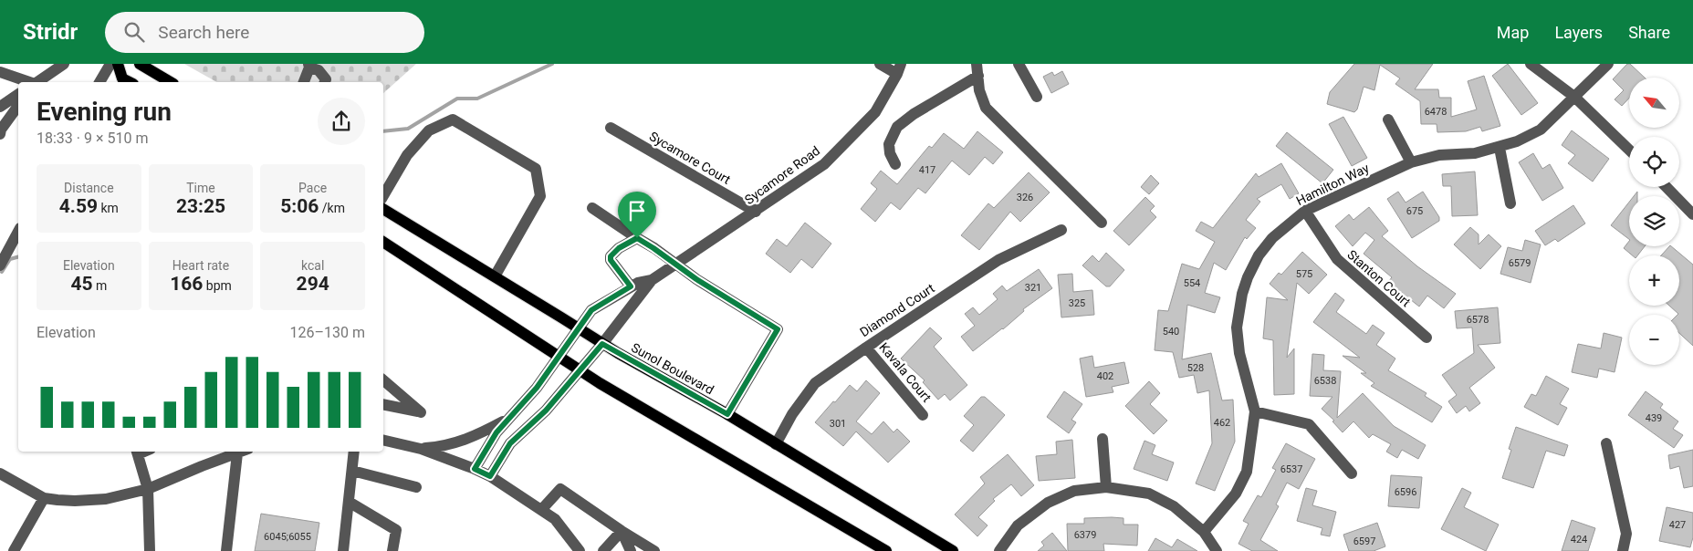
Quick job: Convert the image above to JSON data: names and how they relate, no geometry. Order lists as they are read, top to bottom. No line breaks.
{"streets":{"main road":["Sunol Boulevard"],"street":["Sycamore Court","Sycamore Road","Hamilton Way","Stanton Court","Diamond Court","Kavala Court"]},"crossings":[["Sycamore Court","Sycamore Road"],["Sycamore Road","Sunol Boulevard"],["Hamilton Way","Stanton Court"],["Diamond Court","Sunol Boulevard"],["Diamond Court","Kavala Court"]],"house_numbers":["6478","417","326","675","6579","575","554","321","325","6578","540","528","402","6538","439","462","301","6537","6596","427","6379","6045;6055","424","6597"],"north":"top left","page":{"header":"Stridr","search":"Search here","nav":["Map","Layers","Share"],"map_buttons":["+","−"],"heading":["Evening run","18:33 · 9 × 510 m"],"stats":[["Distance","4.59 km"],["Time","23:25"],["Pace","5:06 /km"],["Elevation","45 m"],["Heart rate","166 bpm"],["kcal","294"]],"chart":["Elevation","126–130 m"]}}
